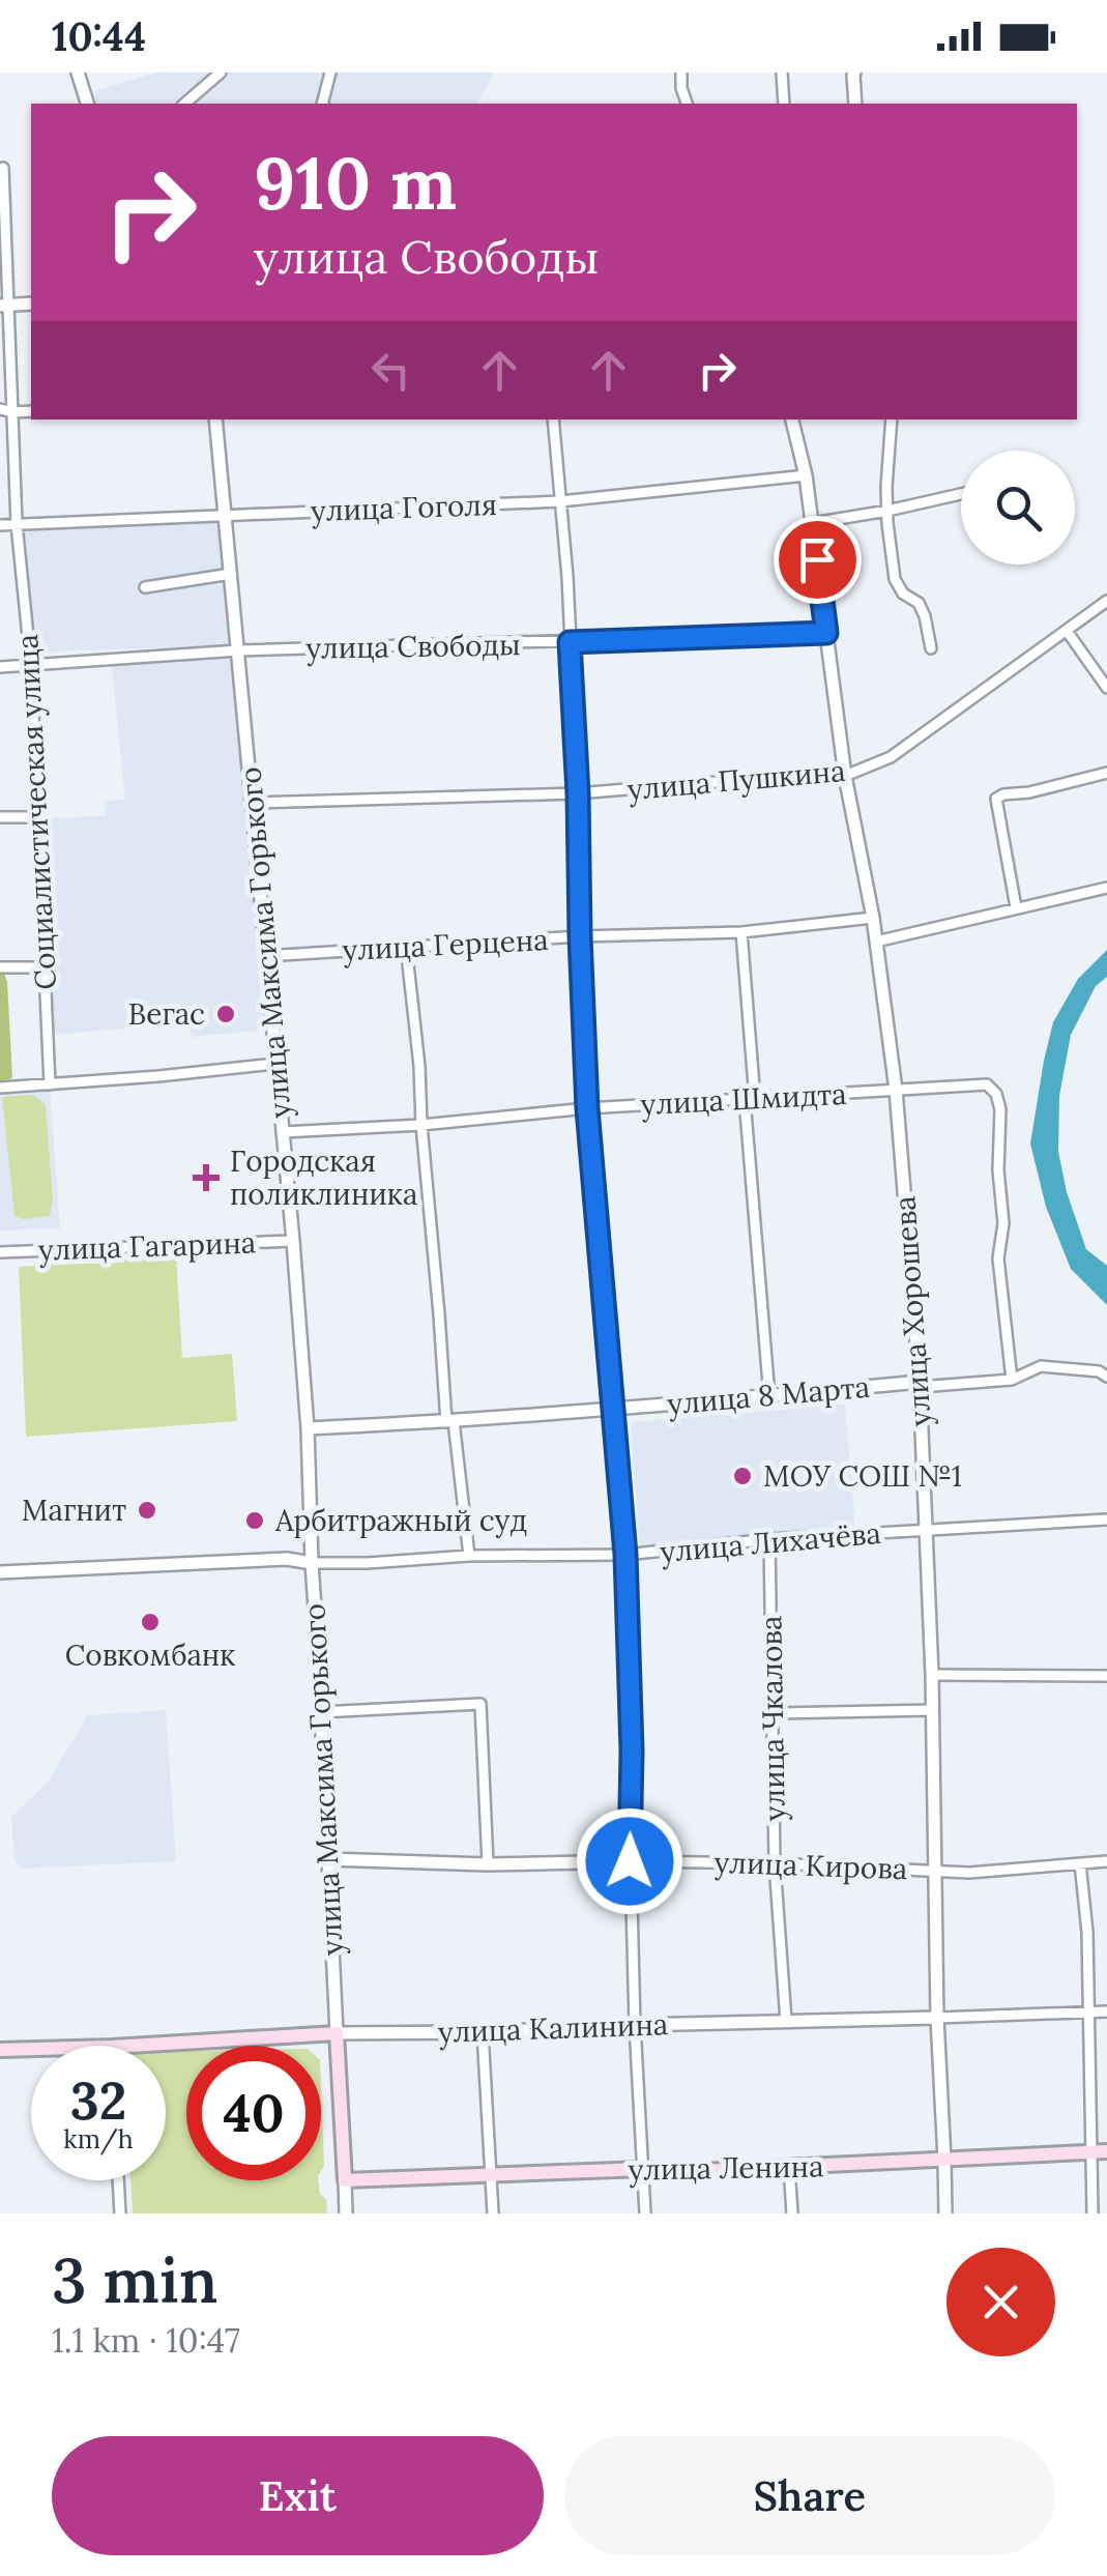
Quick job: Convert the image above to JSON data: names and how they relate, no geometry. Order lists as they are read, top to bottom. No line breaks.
{"streets":{"main road":["улица Максима Горького","улица Калинина","улица Ленина"],"street":["улица Гоголя","улица Свободы","улица Пушкина","Социалистическая улица","улица Герцена","улица Шмидта","улица Гагарина","улица Хорошева","улица 8 Марта","улица Лихачёва","улица Чкалова","улица Кирова"]},"crossings":[["улица Гоголя","Социалистическая улица"],["улица Гоголя","улица Максима Горького"],["улица Гоголя","улица Хорошева"],["улица Свободы","Социалистическая улица"],["улица Свободы","улица Максима Горького"],["улица Свободы","улица Хорошева"],["улица Пушкина","улица Максима Горького"],["улица Пушкина","улица Хорошева"],["улица Максима Горького","улица Герцена"],["улица Максима Горького","улица Шмидта"],["улица Максима Горького","улица Гагарина"],["улица Максима Горького","улица 8 Марта"],["улица Максима Горького","улица Лихачёва"],["улица Максима Горького","улица Кирова"],["улица Максима Горького","улица Калинина"],["улица Максима Горького","улица Ленина"],["улица Герцена","улица Хорошева"],["улица Шмидта","улица Хорошева"],["улица Хорошева","улица 8 Марта"],["улица Хорошева","улица Лихачёва"],["улица Хорошева","улица Кирова"],["улица Хорошева","улица Калинина"],["улица Хорошева","улица Ленина"],["улица Лихачёва","улица Чкалова"],["улица Чкалова","улица Кирова"],["улица Чкалова","улица Калинина"]],"places":{"other":["Вегас","МОУ СОШ №1","Магнит","Арбитражный суд","Совкомбанк"],"health":["Городская поликлиника"]},"page":{"status":"10:44","turn":["910 m","улица Свободы"],"speed":"32 km/h","limit":"40","heading":["3 min","1.1 km · 10:47"],"buttons":["Exit","Share"]}}
